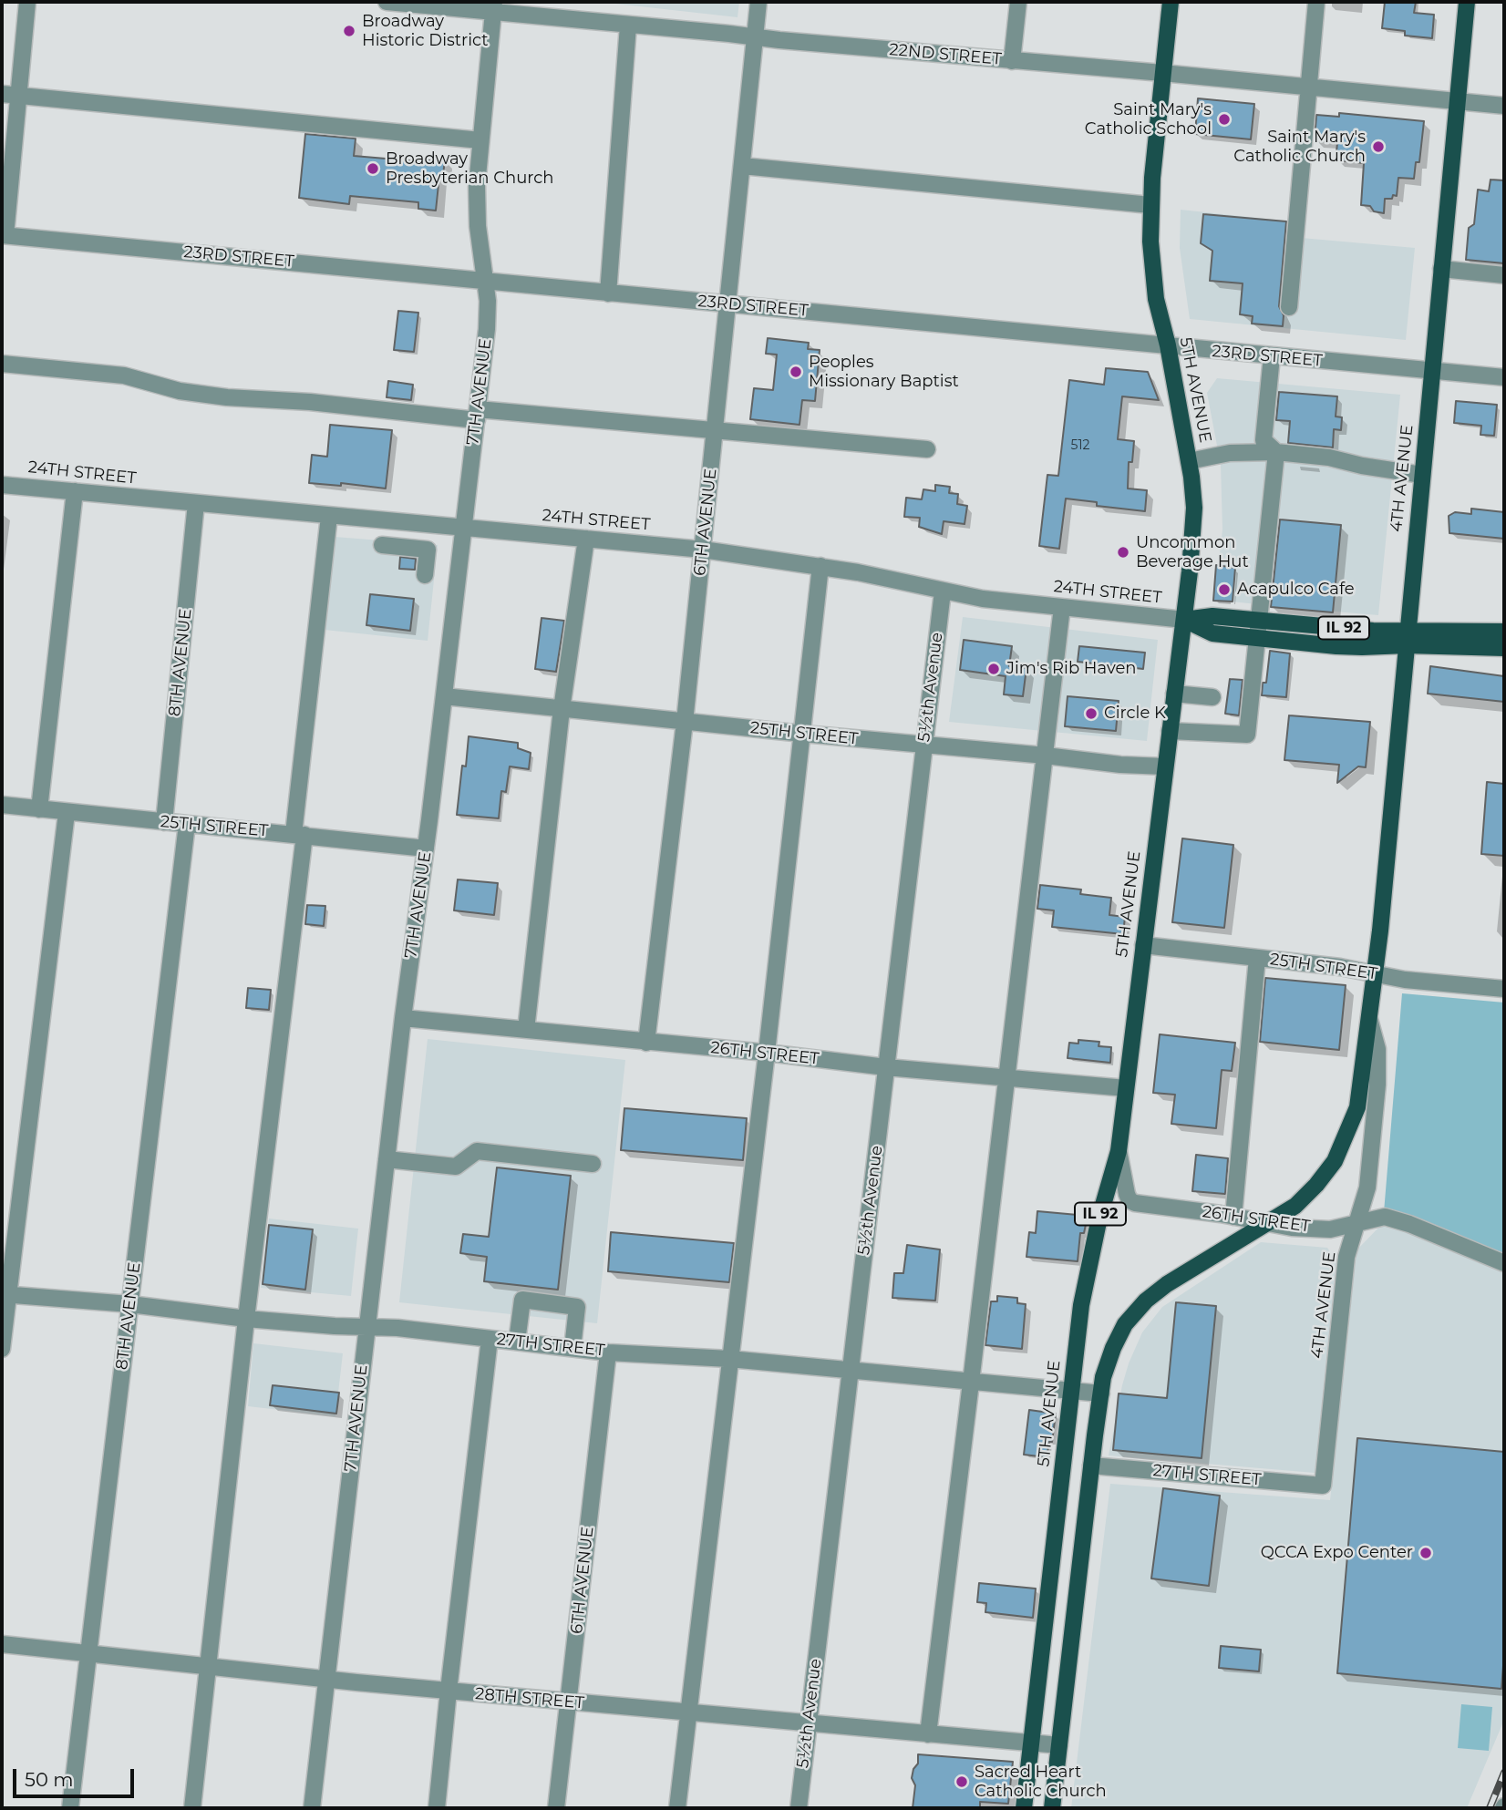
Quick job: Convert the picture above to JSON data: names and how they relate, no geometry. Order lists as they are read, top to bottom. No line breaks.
{"streets":{"main road":["5TH AVENUE","24TH STREET","4TH AVENUE","IL 92"],"street":["22ND STREET","23RD STREET","7TH AVENUE","6TH AVENUE","8TH AVENUE","5½th Avenue","25TH STREET","26TH STREET","27TH STREET","28TH STREET"]},"crossings":[["22ND STREET","5TH AVENUE"],["22ND STREET","7TH AVENUE"],["22ND STREET","4TH AVENUE"],["22ND STREET","6TH AVENUE"],["23RD STREET","5TH AVENUE"],["23RD STREET","7TH AVENUE"],["23RD STREET","4TH AVENUE"],["23RD STREET","6TH AVENUE"],["5TH AVENUE","24TH STREET"],["5TH AVENUE","25TH STREET"],["5TH AVENUE","26TH STREET"],["5TH AVENUE","27TH STREET"],["5TH AVENUE","28TH STREET"],["7TH AVENUE","24TH STREET"],["7TH AVENUE","25TH STREET"],["7TH AVENUE","26TH STREET"],["7TH AVENUE","27TH STREET"],["7TH AVENUE","28TH STREET"],["24TH STREET","4TH AVENUE"],["24TH STREET","6TH AVENUE"],["24TH STREET","8TH AVENUE"],["24TH STREET","5½th Avenue"],["4TH AVENUE","25TH STREET"],["4TH AVENUE","26TH STREET"],["4TH AVENUE","27TH STREET"],["6TH AVENUE","25TH STREET"],["6TH AVENUE","26TH STREET"],["6TH AVENUE","27TH STREET"],["6TH AVENUE","28TH STREET"],["8TH AVENUE","25TH STREET"],["8TH AVENUE","27TH STREET"],["8TH AVENUE","28TH STREET"],["5½th Avenue","25TH STREET"],["5½th Avenue","26TH STREET"],["5½th Avenue","27TH STREET"],["5½th Avenue","28TH STREET"]],"places":["Broadway Historic District","Saint Mary's Catholic School","Saint Mary's Catholic Church","Broadway Presbyterian Church","Peoples Missionary Baptist","Uncommon Beverage Hut","Acapulco Cafe","Jim's Rib Haven","Circle K","QCCA Expo Center","Sacred Heart Catholic Church"],"house_numbers":["512"],"scale_bar":"50 m"}
